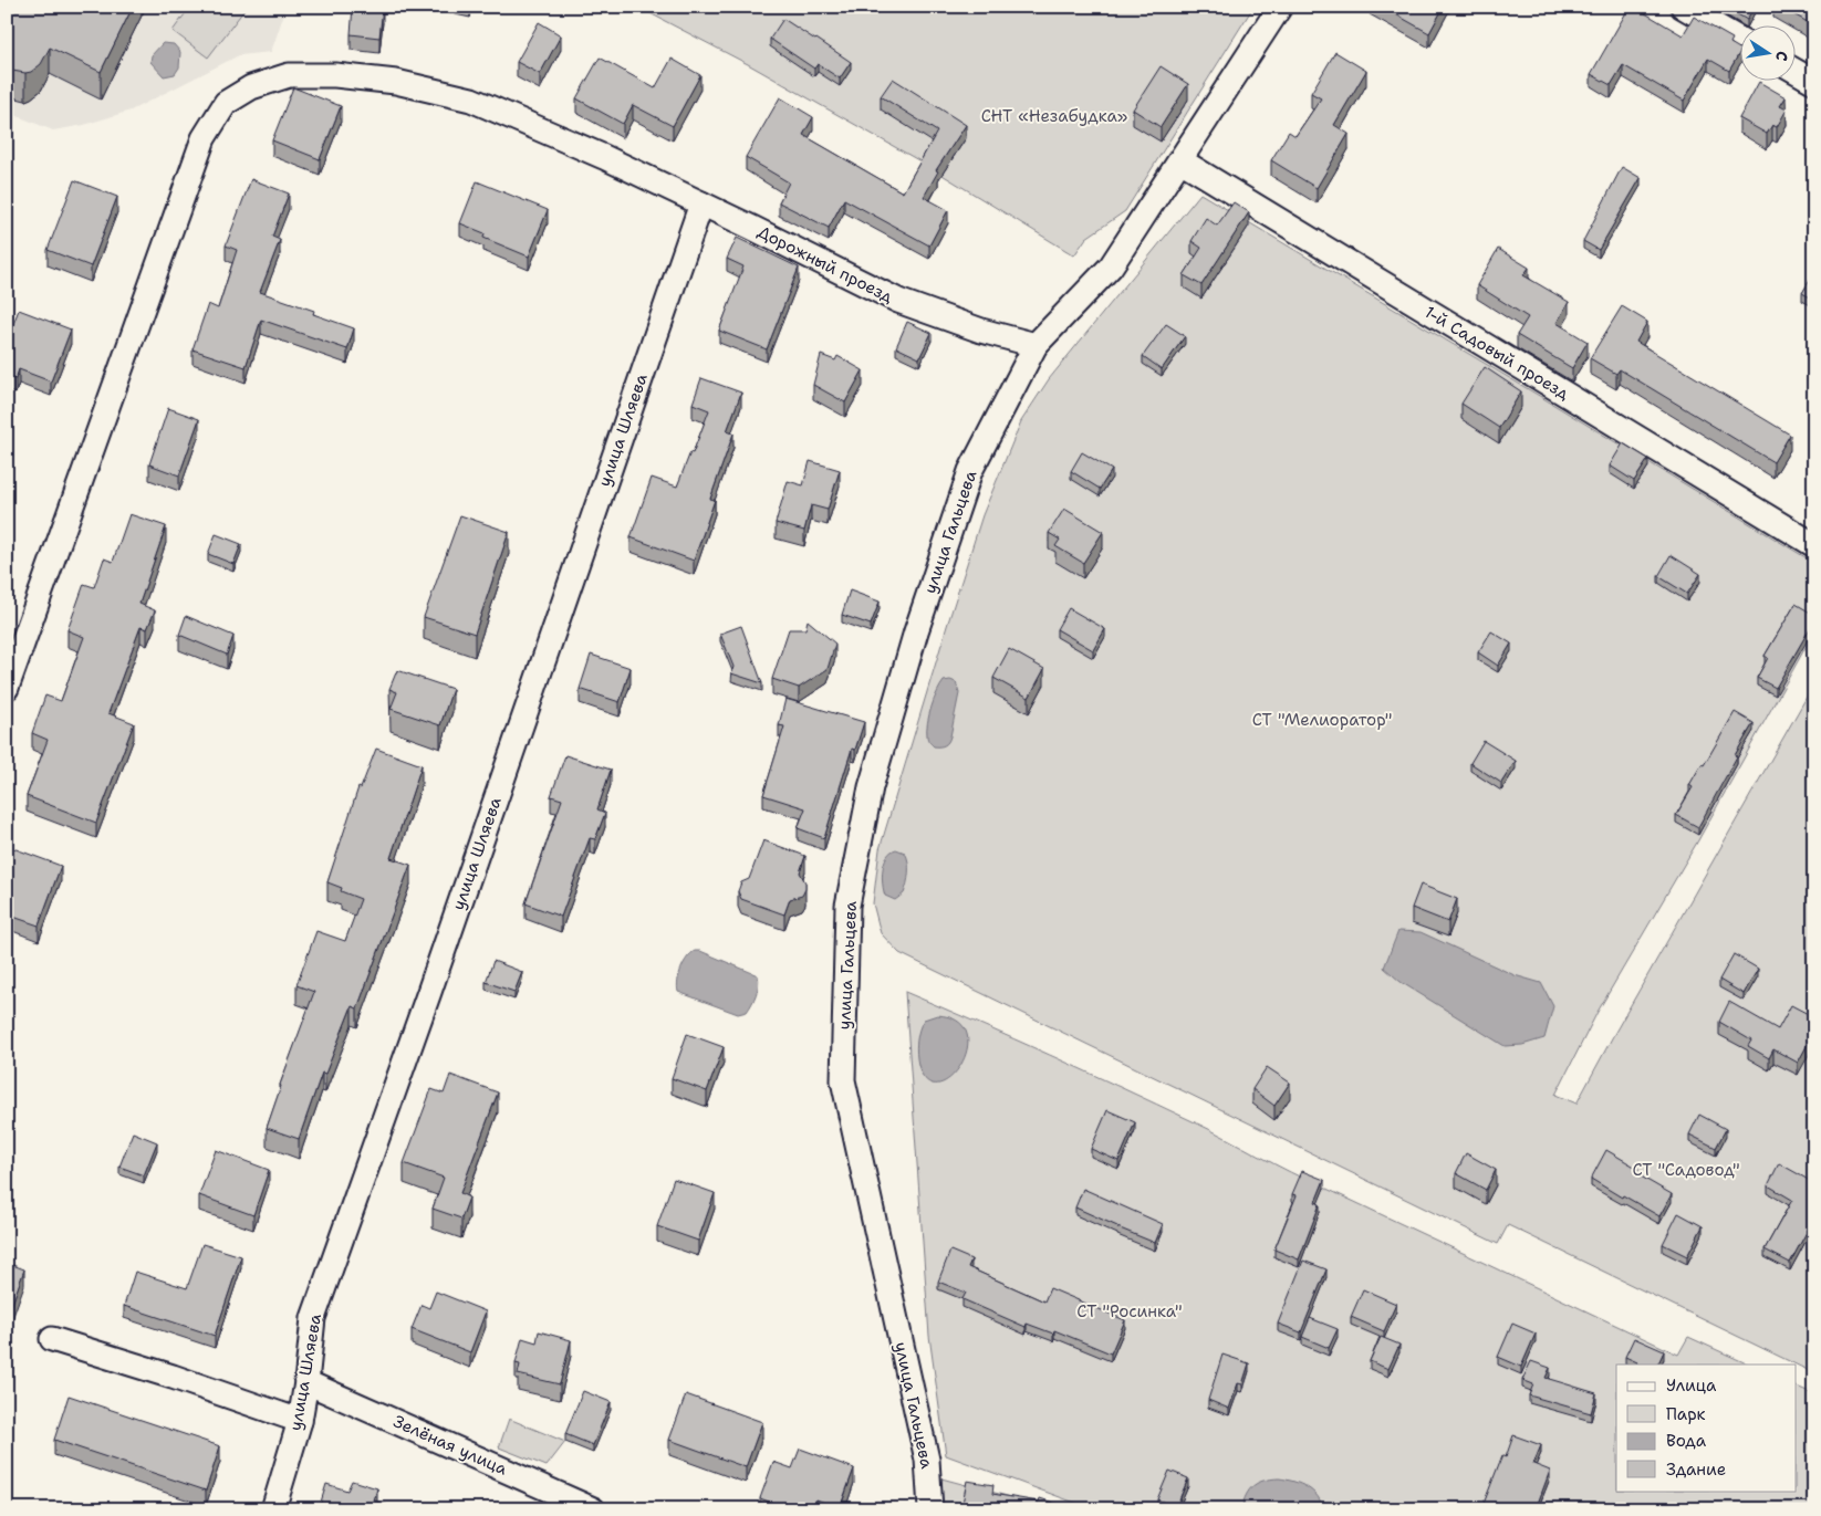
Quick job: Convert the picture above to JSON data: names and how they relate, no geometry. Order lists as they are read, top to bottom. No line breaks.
{"streets":{"street":["Дорожный проезд","1-й Садовый проезд","улица Шляева","улица Гальцева","Зелёная улица"]},"crossings":[["Дорожный проезд","улица Шляева"],["Дорожный проезд","улица Гальцева"],["улица Шляева","Зелёная улица"]],"parks":["СНТ «Незабудка»","СТ \"Мелиоратор\"","СТ \"Садовод\"","СТ \"Росинка\""],"legend":["Улица","Парк","Вода","Здание"],"north":"right"}
